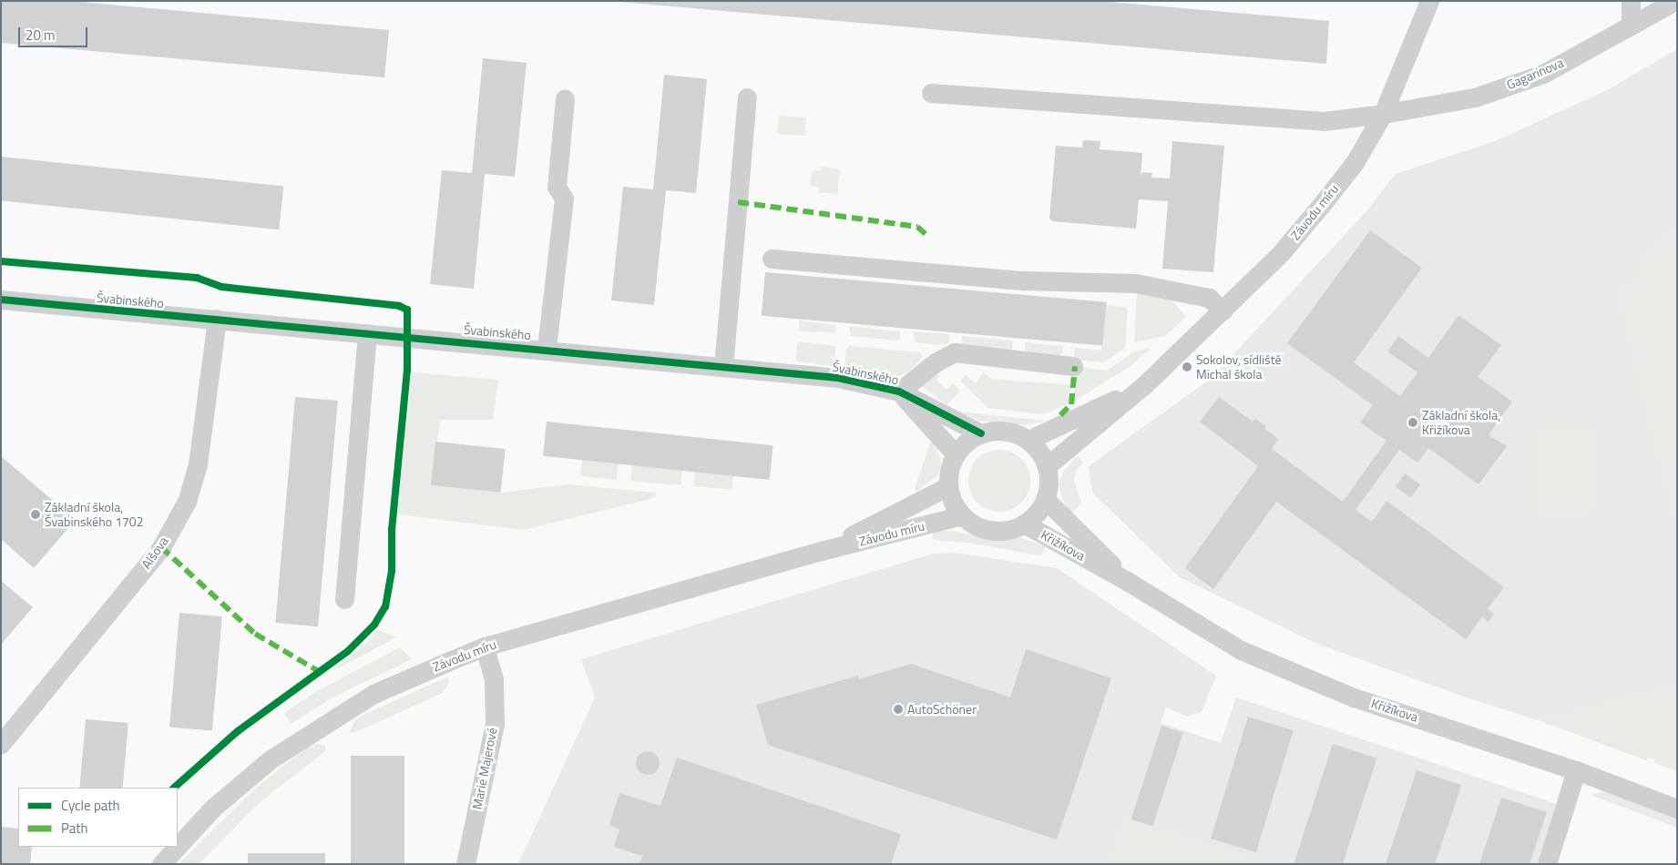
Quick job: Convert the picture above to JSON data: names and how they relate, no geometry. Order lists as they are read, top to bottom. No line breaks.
{"streets":{"street":["Gagarinova","Závodu míru","Švabinského","Křižíkova","Alšova","Marie Majerové"]},"crossings":[["Gagarinova","Závodu míru"],["Závodu míru","Švabinského"],["Závodu míru","Křižíkova"],["Závodu míru","Marie Majerové"],["Švabinského","Křižíkova"],["Švabinského","Alšova"]],"places":["Sokolov, sídliště Michal škola","Základní škola, Křižíkova","Základní škola, Švabinského 1702","AutoSchöner"],"legend":["Cycle path","Path"],"scale_bar":"20 m"}
